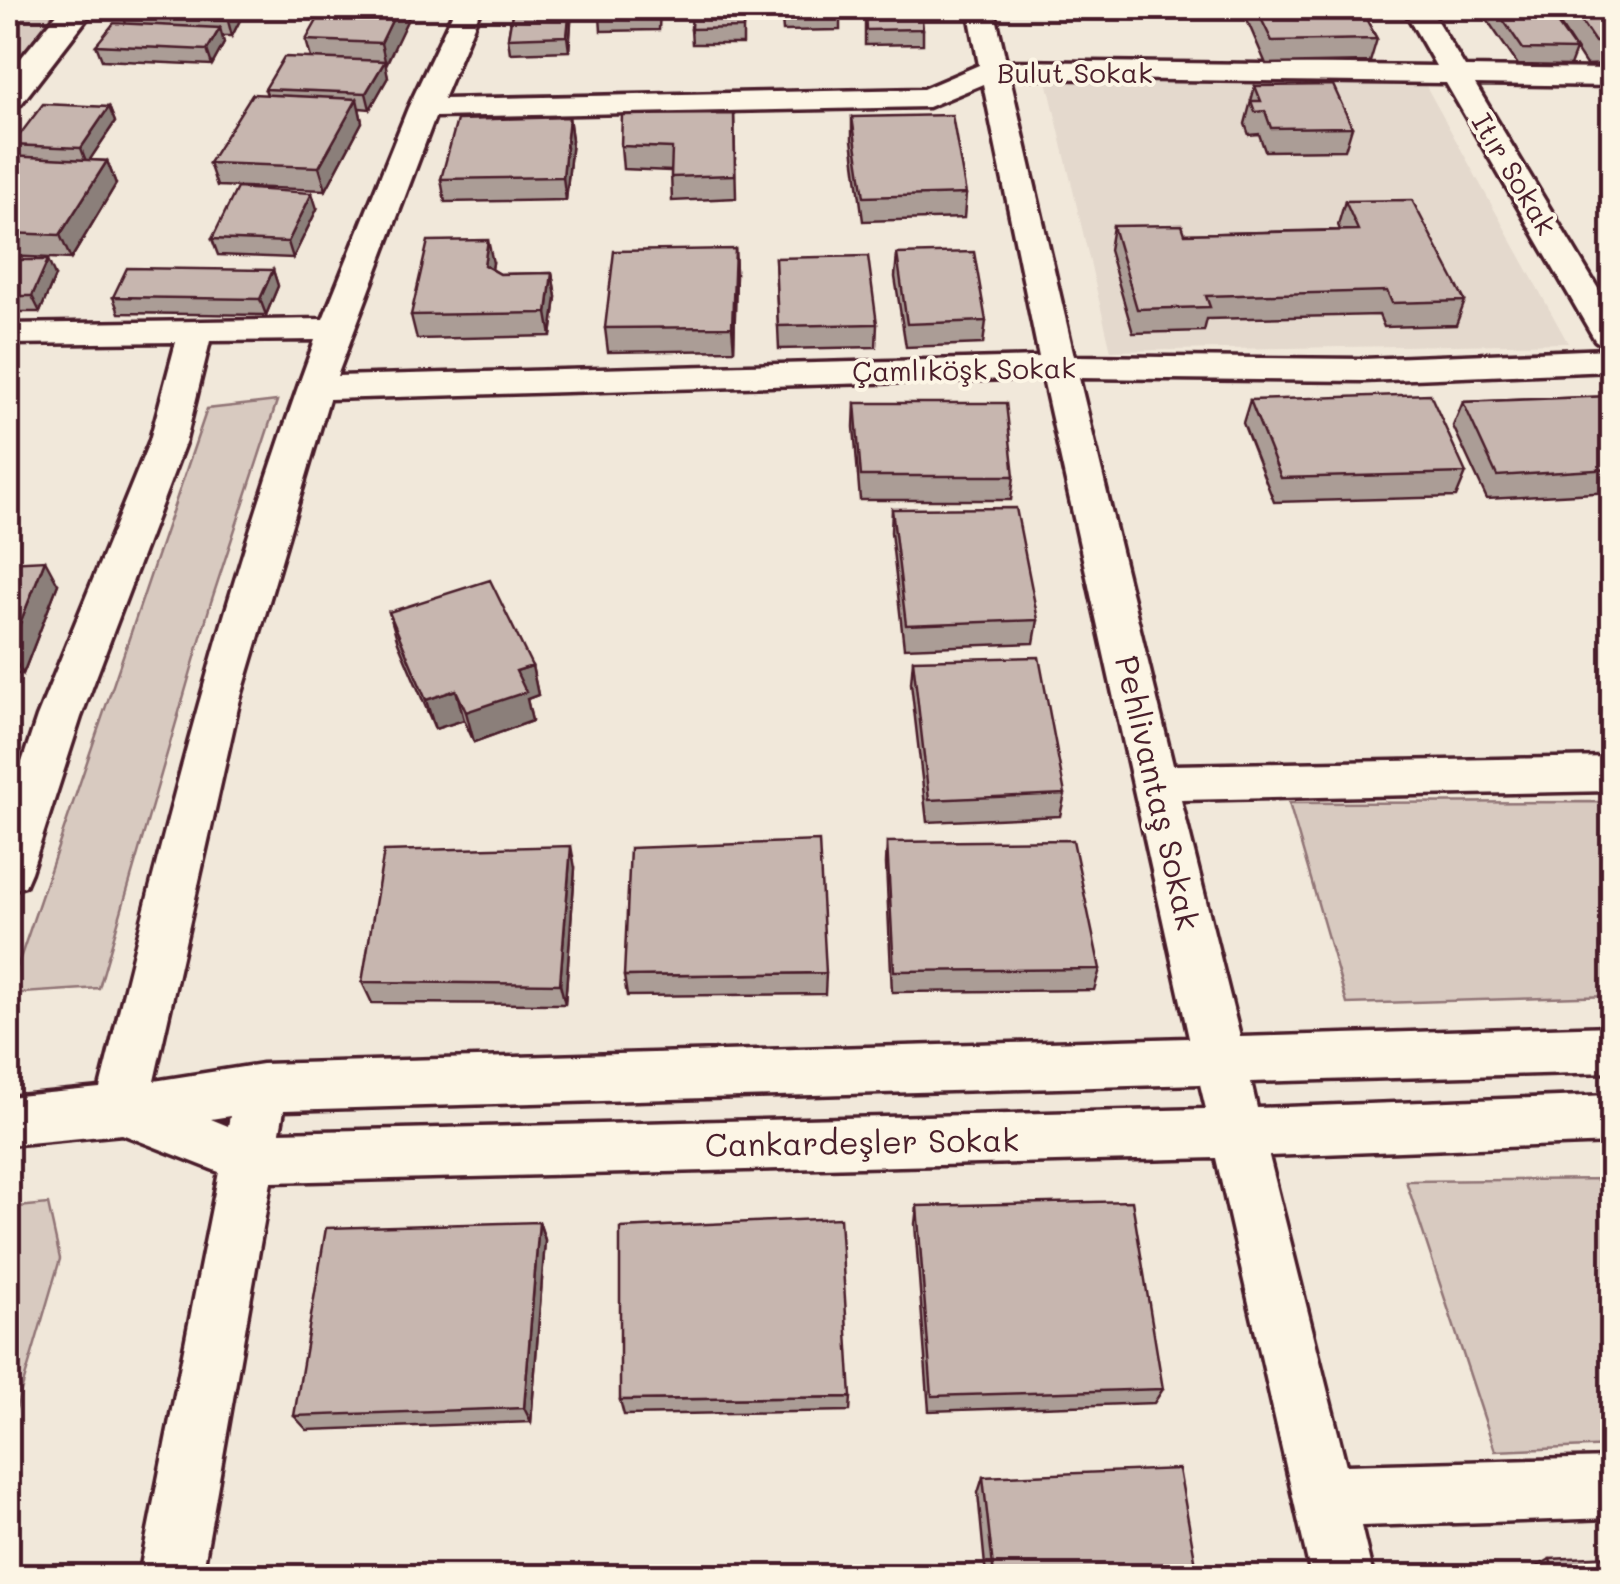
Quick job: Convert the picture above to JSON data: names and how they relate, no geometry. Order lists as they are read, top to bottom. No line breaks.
{"streets":{"street":["Bulut Sokak","Itır Sokak","Çamlıköşk Sokak","Pehlivantaş Sokak","Cankardeşler Sokak"]},"crossings":[["Bulut Sokak","Itır Sokak"],["Bulut Sokak","Pehlivantaş Sokak"],["Çamlıköşk Sokak","Pehlivantaş Sokak"],["Pehlivantaş Sokak","Cankardeşler Sokak"]]}
